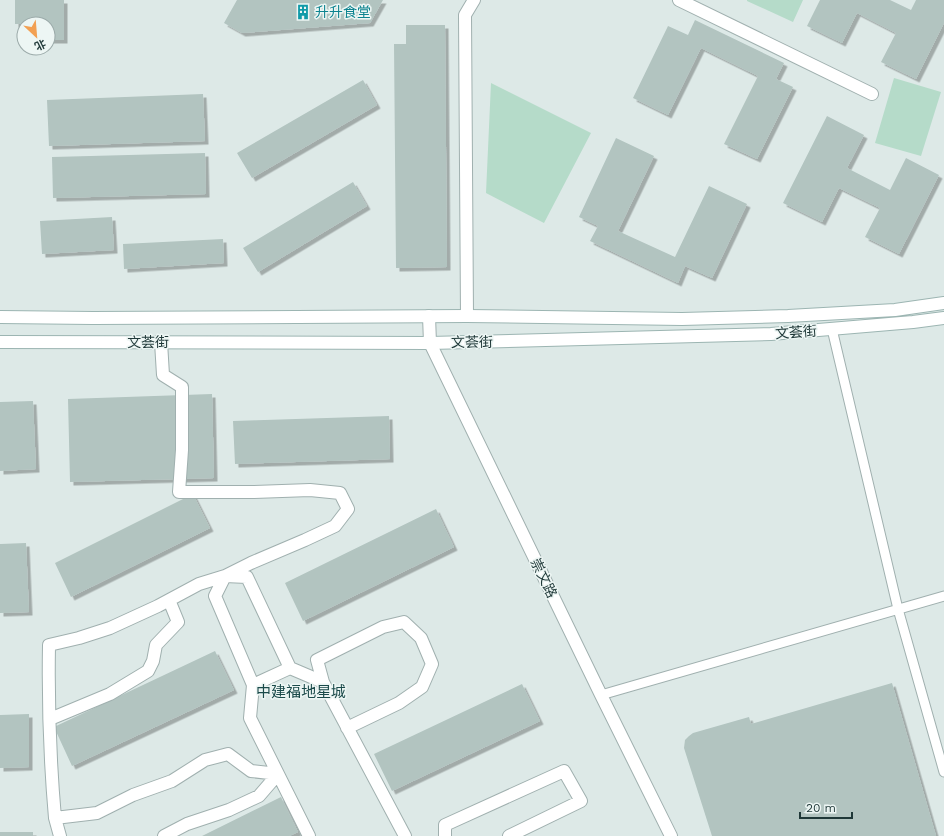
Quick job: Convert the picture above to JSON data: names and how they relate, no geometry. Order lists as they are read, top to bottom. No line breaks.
{"streets":{"street":["文荟街","崇文路"]},"crossings":[["文荟街","崇文路"]],"districts":["中建福地星城"],"places":{"building":["升升食堂"]},"scale_bar":"20 m","north":"bottom right"}
